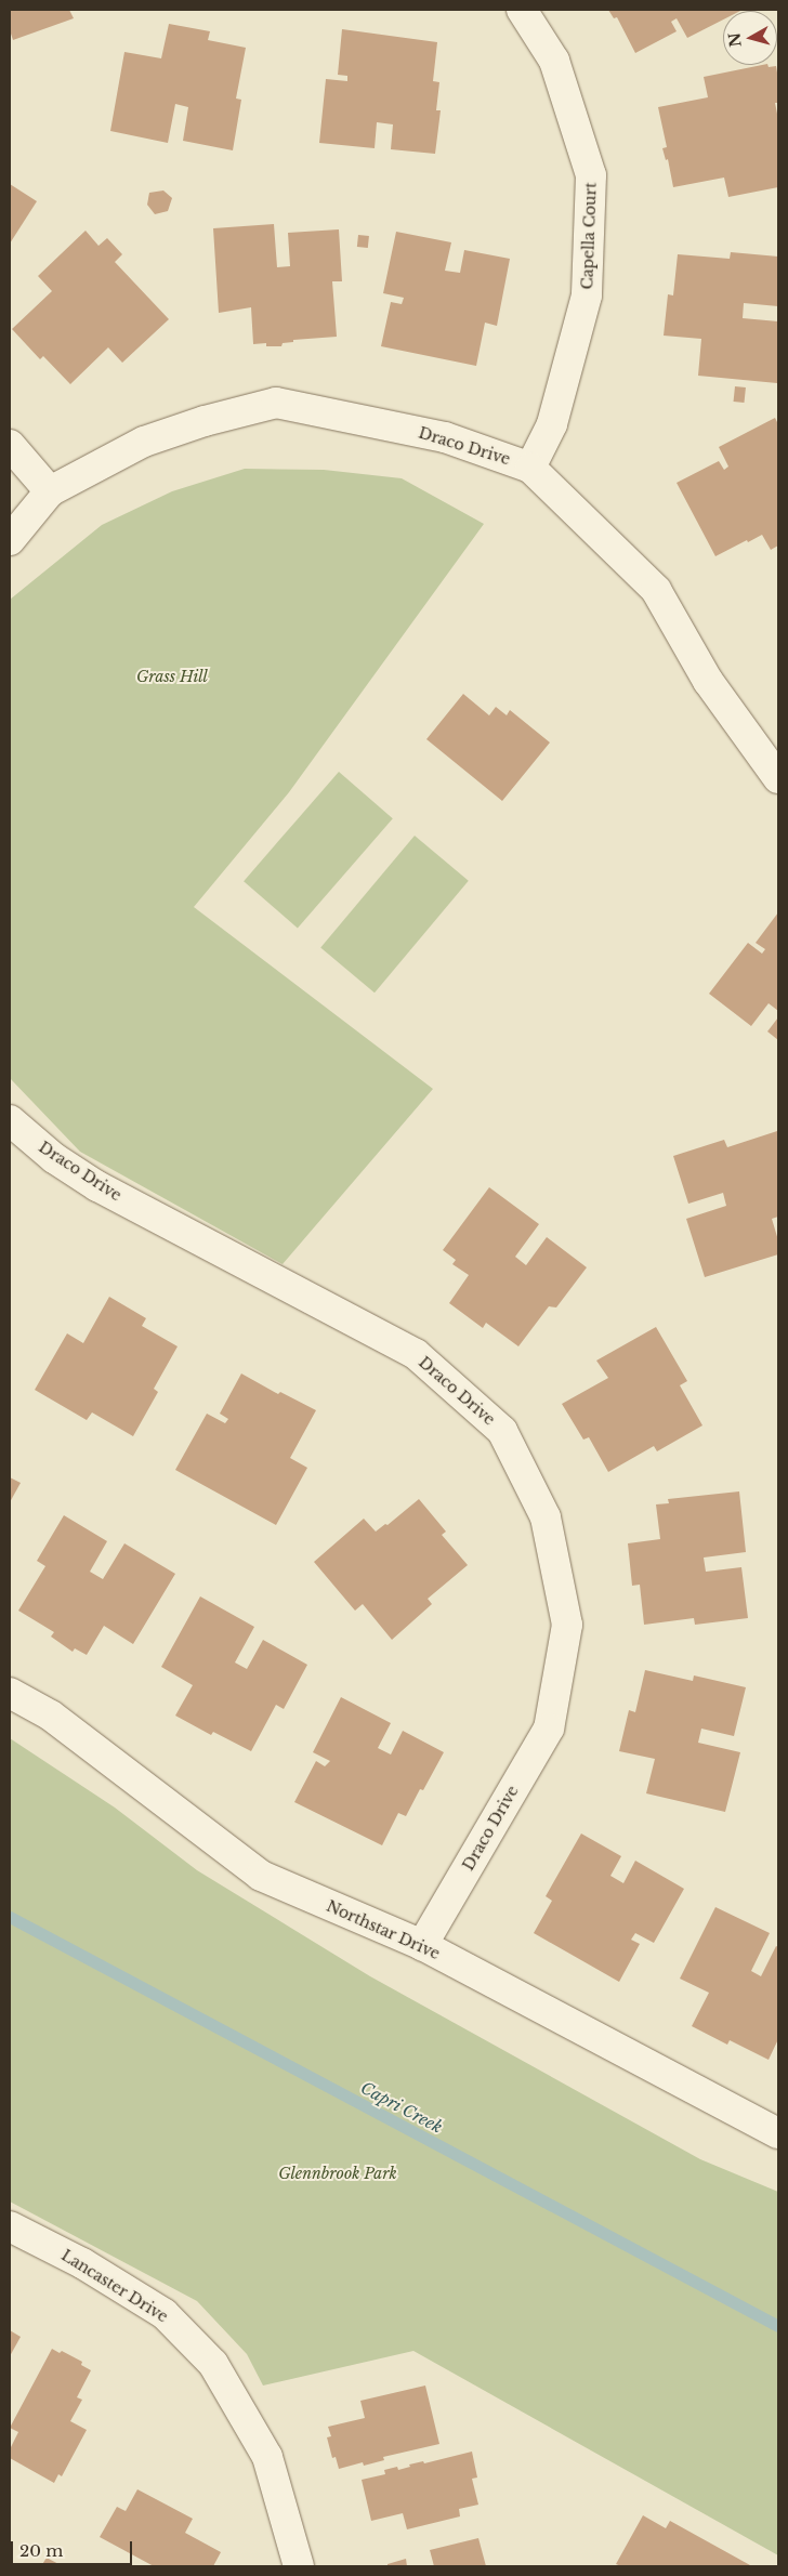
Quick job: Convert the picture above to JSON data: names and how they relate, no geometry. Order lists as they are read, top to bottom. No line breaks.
{"streets":{"street":["Capella Court","Draco Drive","Northstar Drive","Lancaster Drive"]},"crossings":[["Capella Court","Draco Drive"],["Draco Drive","Northstar Drive"]],"water":["Capri Creek"],"parks":["Grass Hill","Glennbrook Park"],"scale_bar":"20 m","north":"left"}
